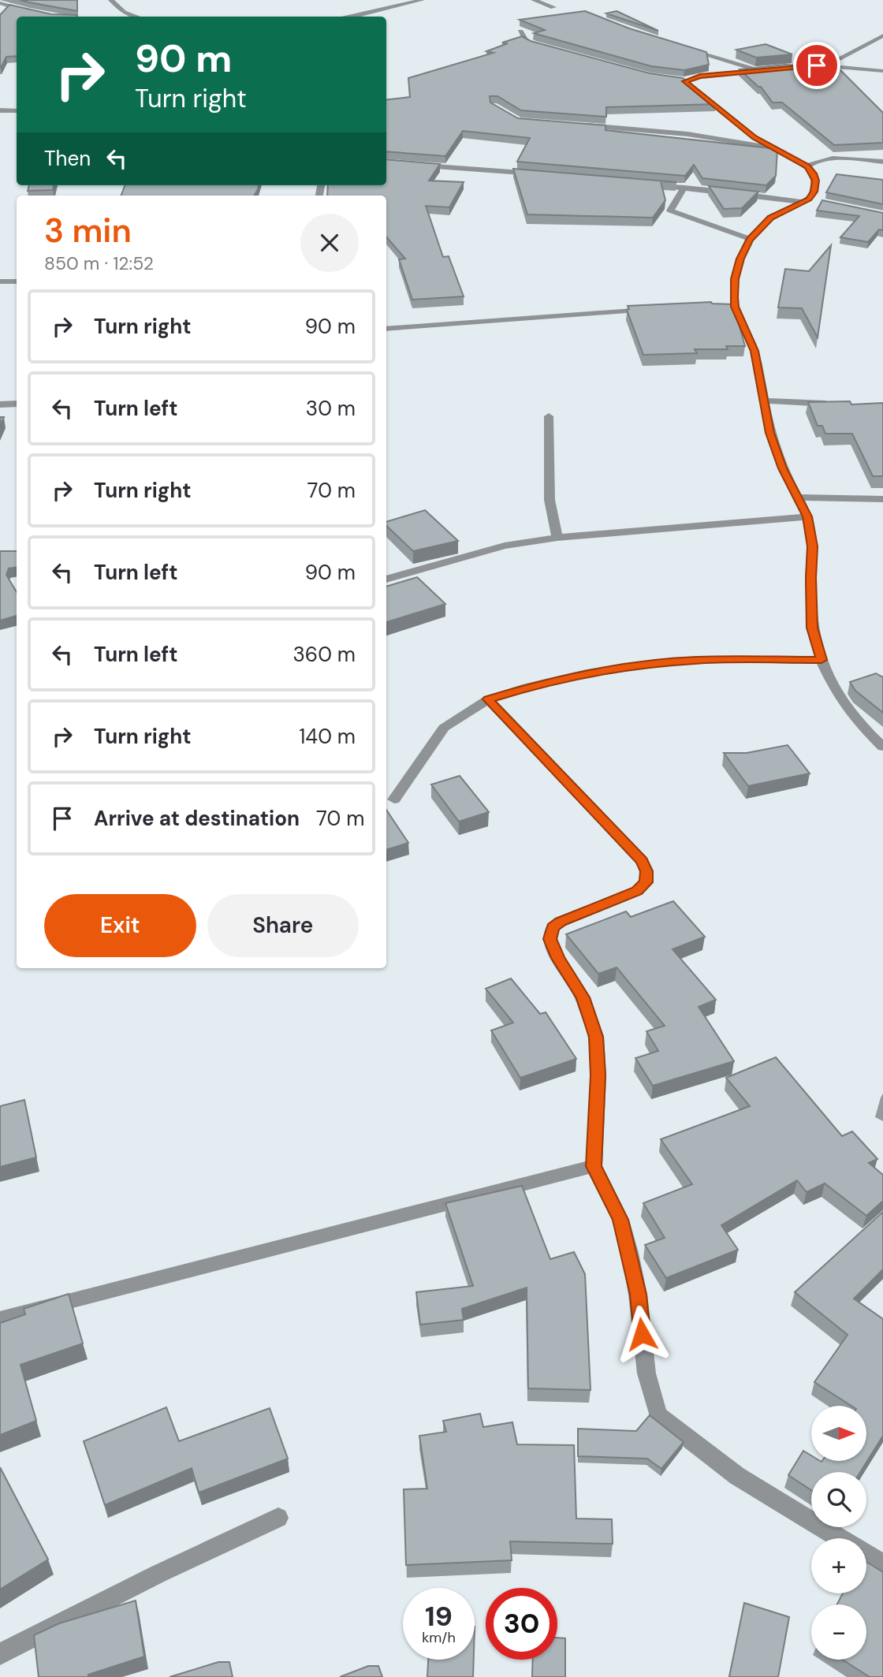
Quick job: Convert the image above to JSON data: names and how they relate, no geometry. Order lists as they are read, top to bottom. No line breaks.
{"north":"right","page":{"turn":["90 m","Turn right"],"then":"Then","heading":["3 min","850 m · 12:52"],"list":[{"name":"Turn right","value":"90 m"},{"name":"Turn left","value":"30 m"},{"name":"Turn right","value":"70 m"},{"name":"Turn left","value":"90 m"},{"name":"Turn left","value":"360 m"},{"name":"Turn right","value":"140 m"},{"name":"Arrive at destination","value":"70 m"}],"buttons":["Exit","Share"],"map_buttons":["+","−"],"speed":"19 km/h","limit":"30"}}
